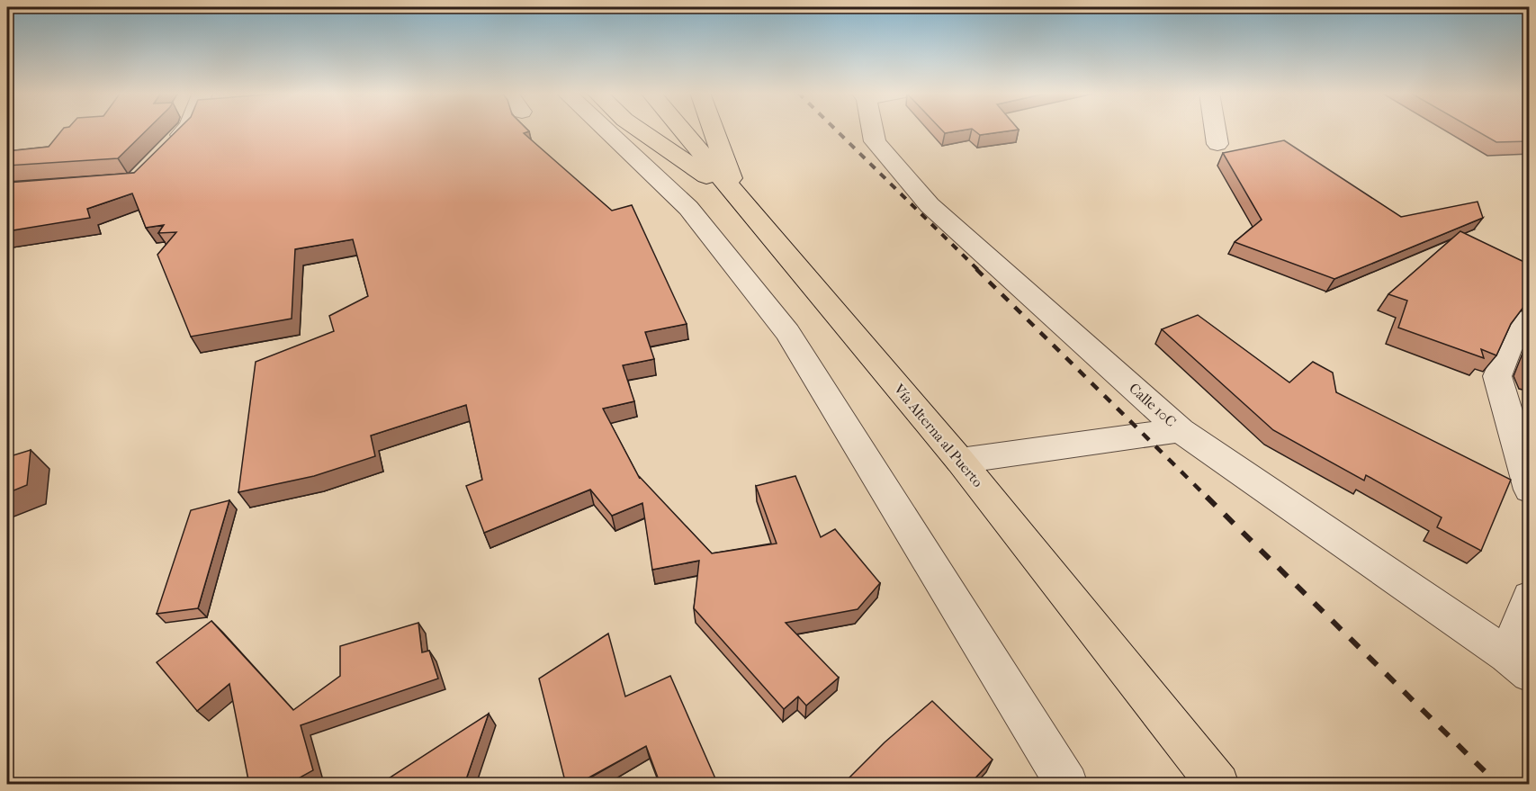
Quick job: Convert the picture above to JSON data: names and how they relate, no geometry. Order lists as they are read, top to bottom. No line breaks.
{"streets":{"main road":["Vía Alterna al Puerto"],"street":["Calle 10C"]}}
